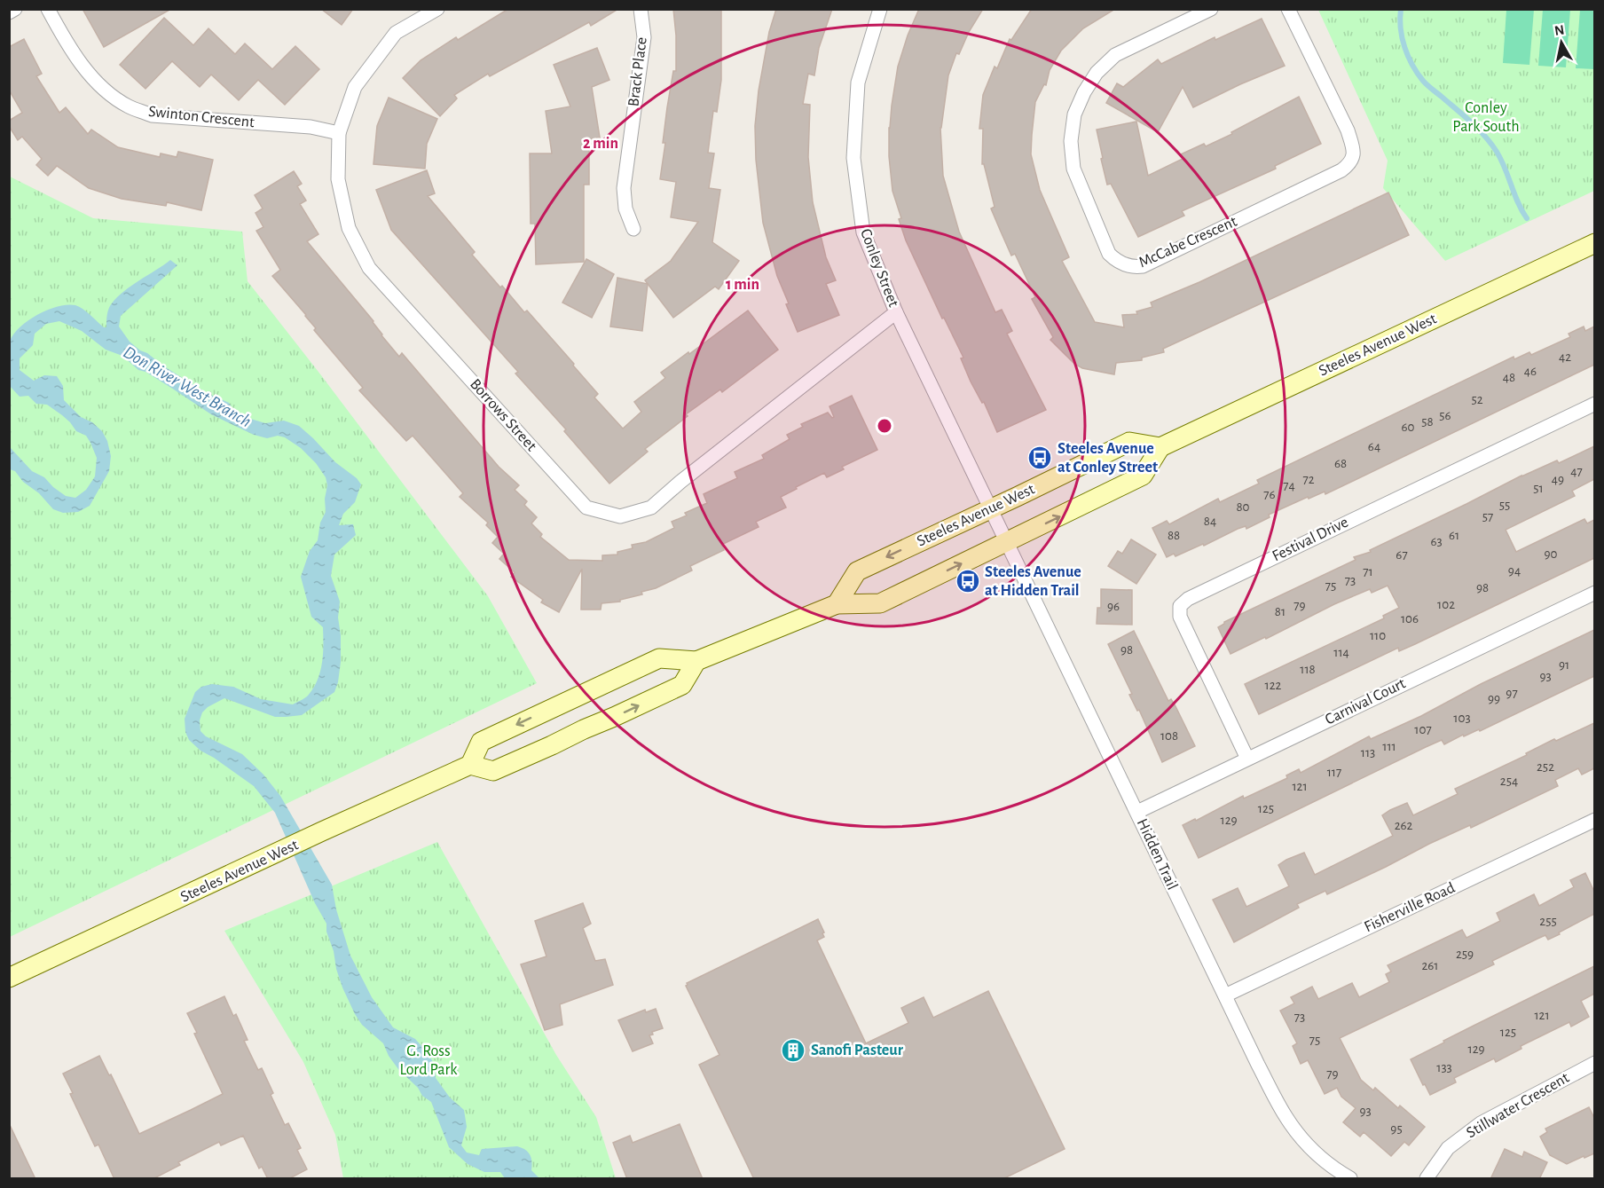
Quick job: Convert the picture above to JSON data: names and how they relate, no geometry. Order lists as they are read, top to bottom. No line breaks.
{"streets":{"main road":["Steeles Avenue West"],"street":["Brack Place","Swinton Crescent","McCabe Crescent","Conley Street","Borrows Street","Festival Drive","Carnival Court","Hidden Trail","Fisherville Road","Stillwater Crescent"]},"crossings":[["Swinton Crescent","Borrows Street"],["Conley Street","Steeles Avenue West"],["Conley Street","Borrows Street"],["Conley Street","Hidden Trail"],["Steeles Avenue West","Hidden Trail"],["Festival Drive","Carnival Court"],["Carnival Court","Hidden Trail"],["Hidden Trail","Fisherville Road"]],"water":["Don River West Branch"],"parks":["Conley Park South","G. Ross Lord Park"],"places":{"bus stop":["Steeles Avenue at Conley Street","Steeles Avenue at Hidden Trail"],"building":["Sanofi Pasteur"]},"house_numbers":["42","46","48","52","56","58","60","64","68","47","72","49","74","51","76","55","80","57","84","88","61","63","90","67","94","71","73","75","98","102","79","96","81","106","110","98","114","91","118","93","122","97","99","103","107","108","111","113","252","117","254","121","125","129","262","255","259","261","121","73","125","75","129","133","79","93","95"],"north":"top","rings":["2 min","1 min"]}
